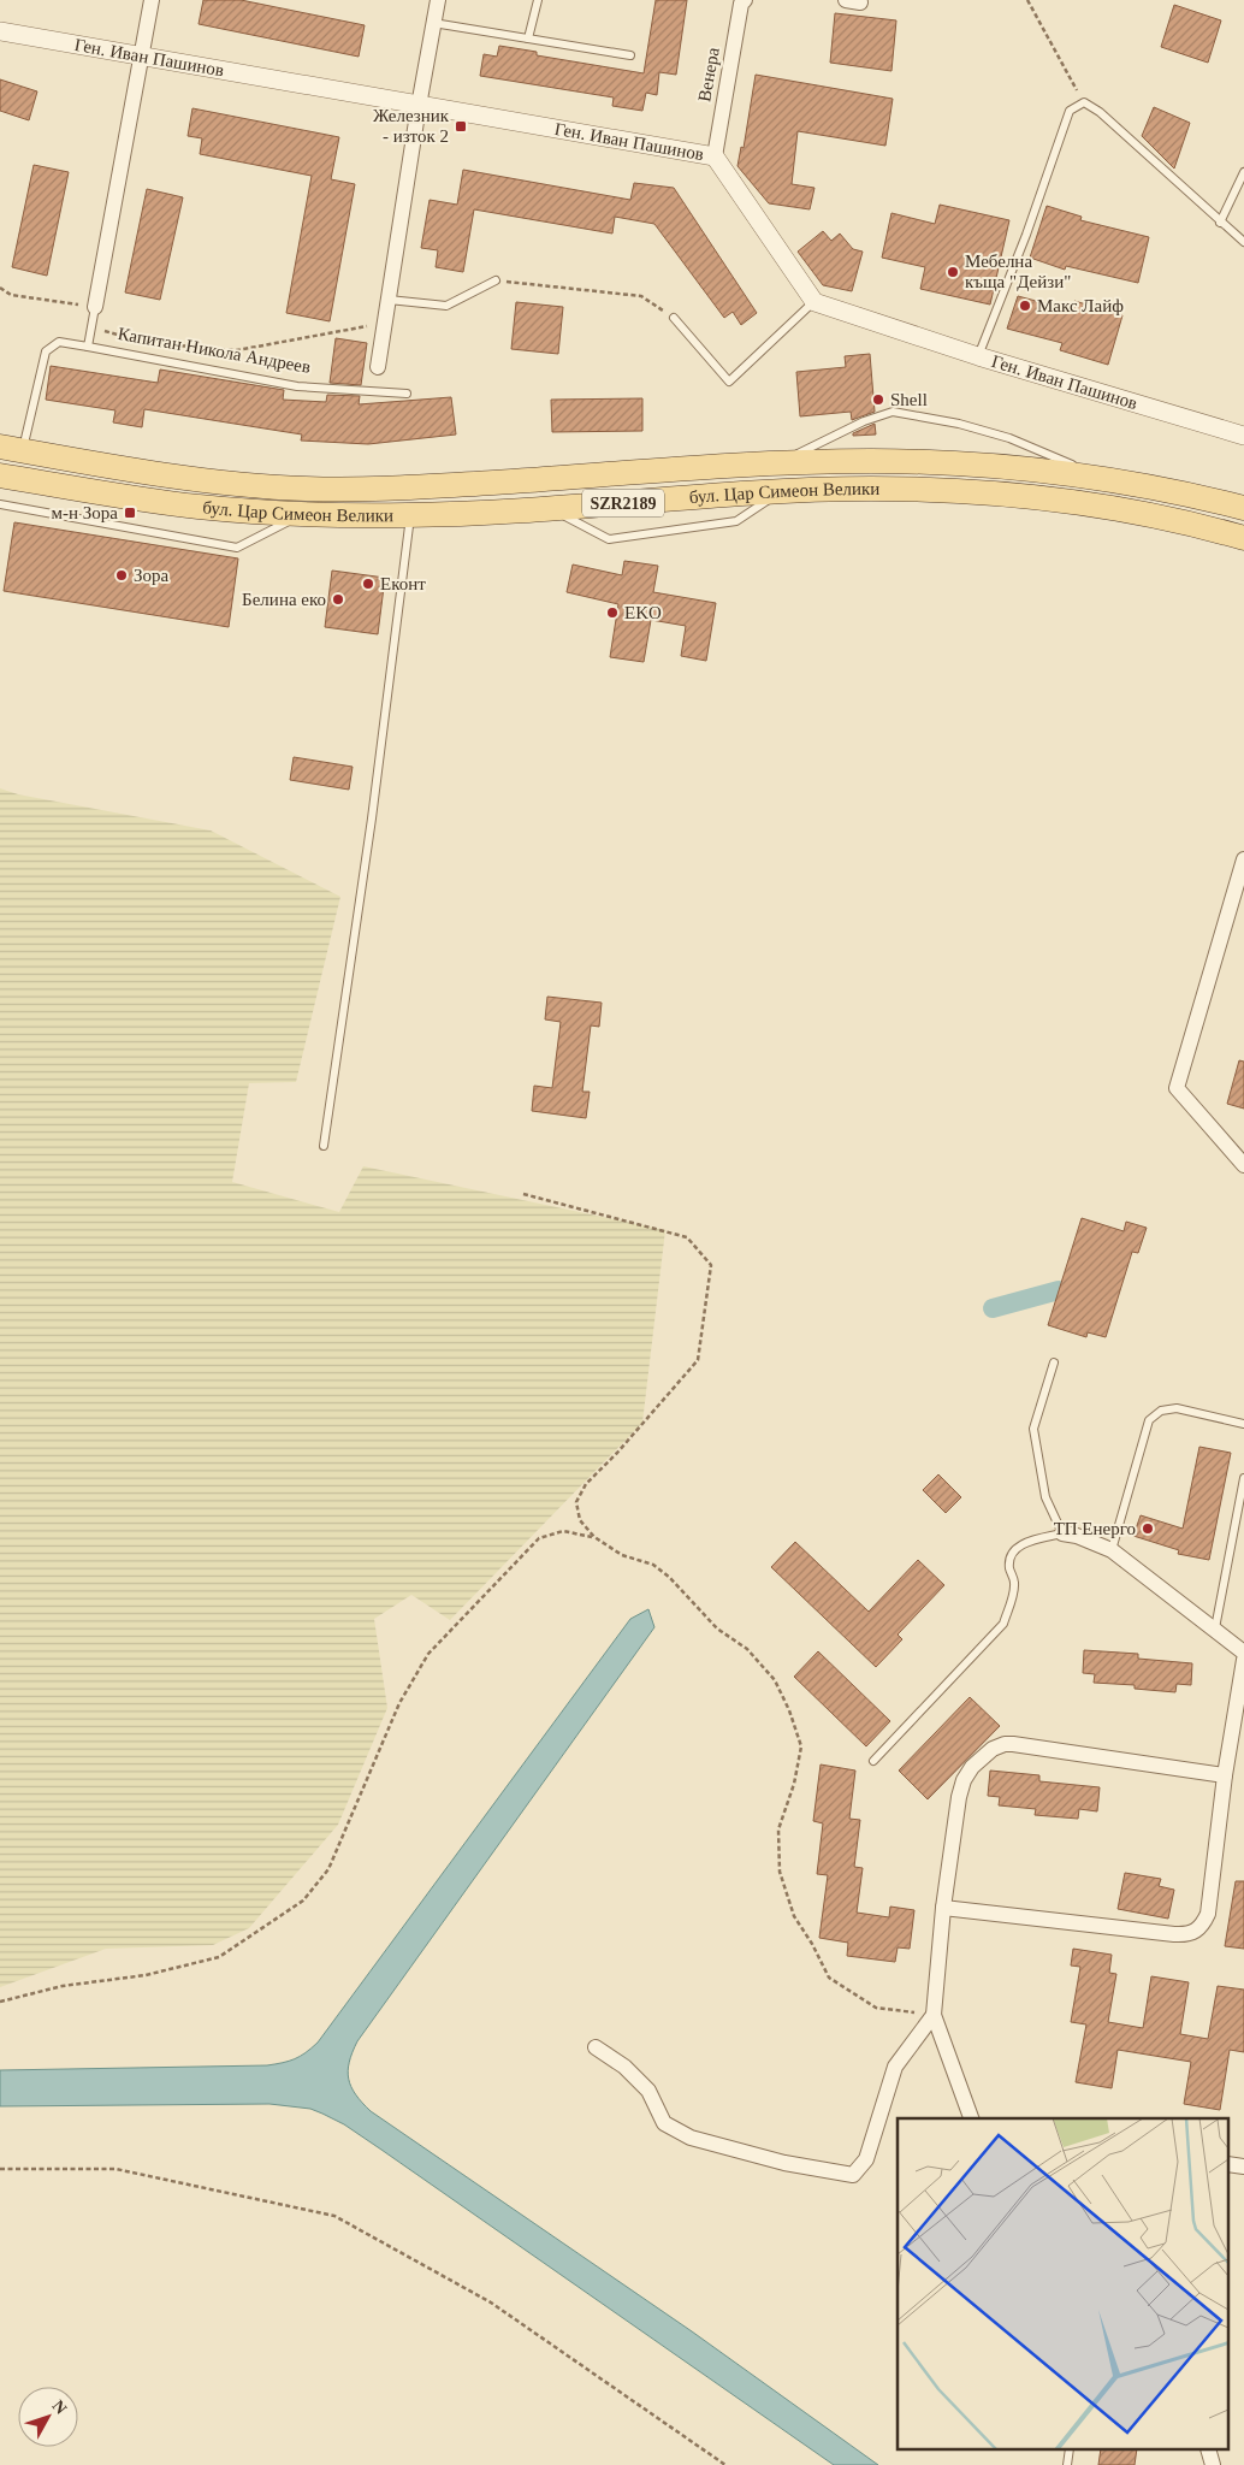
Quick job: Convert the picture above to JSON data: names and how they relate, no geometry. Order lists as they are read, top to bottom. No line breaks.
{"streets":{"main road":["бул. Цар Симеон Велики","SZR2189"],"street":["Ген. Иван Пашинов","Венера"],"lane":["Капитан Никола Андреев"]},"crossings":[["Ген. Иван Пашинов","Венера"],["Капитан Никола Андреев","бул. Цар Симеон Велики"]],"places":{"transit":["Железник - изток 2","м-н Зора"],"other":["Мебелна къща \"Дейзи\"","Макс Лайф","Shell","Зора","Еконт","Белина еко","EKO","ТП Енерго"]},"north":"top right"}
